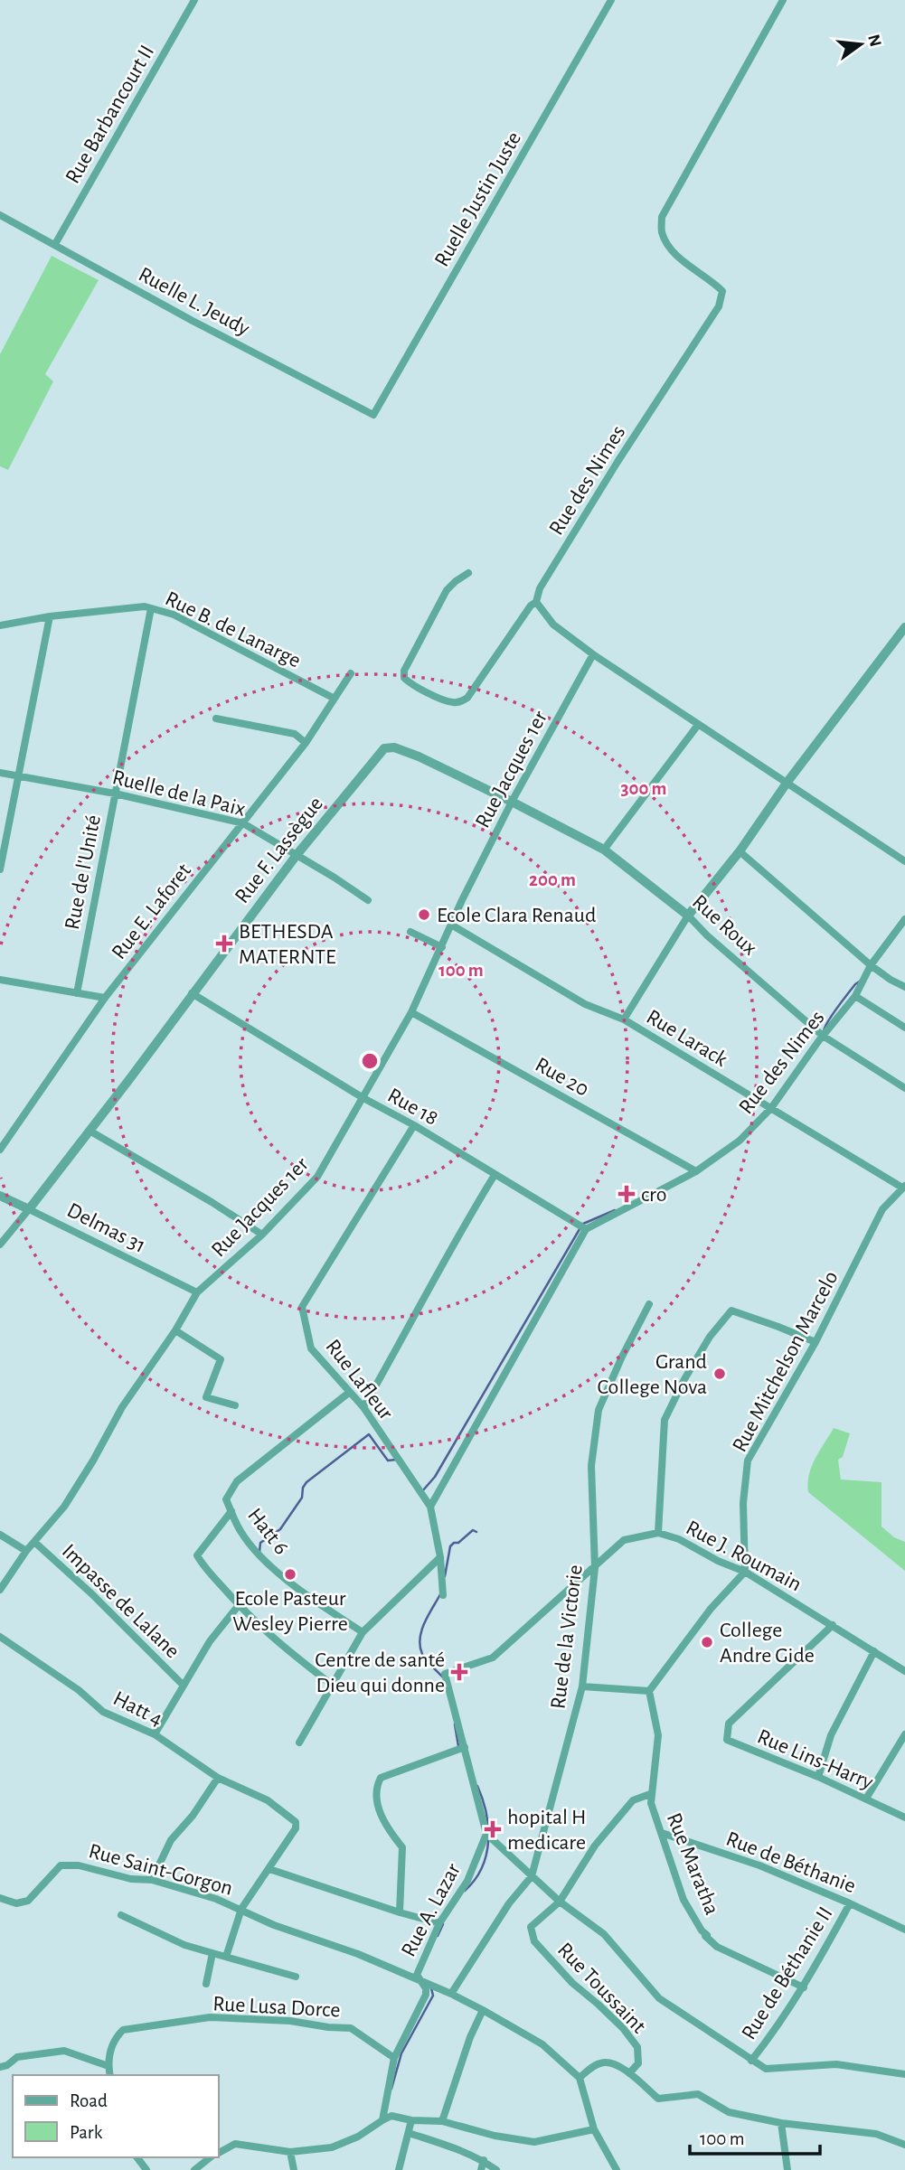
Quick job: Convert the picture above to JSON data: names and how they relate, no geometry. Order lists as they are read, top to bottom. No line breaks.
{"streets":{"street":["Rue Barbancourt II","Ruelle Justin Juste","Ruelle L. Jeudy","Rue des Nimes","Rue B. de Lanarge","Rue Jacques 1er","Ruelle de la Paix","Rue F. Lassègue","Rue de l'Unité","Rue E. Laforet","Rue Roux","Rue Larack","Rue 20","Rue 18","Delmas 31","Rue Mitchelson Marcelo","Rue Lafleur","Hatt 6","Rue J. Roumain","Impasse de Lalane","Rue de la Victorie","Hatt 4","Rue Lins-Harry","Rue de Béthanie","Rue Maratha","Rue Saint-Gorgon","Rue A. Lazar","Rue de Béthanie II","Rue Toussaint","Rue Lusa Dorce"]},"crossings":[["Rue Barbancourt II","Ruelle L. Jeudy"],["Ruelle Justin Juste","Ruelle L. Jeudy"],["Rue des Nimes","Rue Roux"],["Rue des Nimes","Rue Larack"],["Rue des Nimes","Rue 20"],["Rue des Nimes","Rue 18"],["Rue B. de Lanarge","Rue de l'Unité"],["Rue B. de Lanarge","Rue E. Laforet"],["Rue Jacques 1er","Rue F. Lassègue"],["Rue Jacques 1er","Rue Roux"],["Rue Jacques 1er","Rue Larack"],["Rue Jacques 1er","Rue 20"],["Rue Jacques 1er","Rue 18"],["Rue Jacques 1er","Delmas 31"],["Rue Jacques 1er","Impasse de Lalane"],["Ruelle de la Paix","Rue F. Lassègue"],["Ruelle de la Paix","Rue de l'Unité"],["Ruelle de la Paix","Rue E. Laforet"],["Rue F. Lassègue","Rue Roux"],["Rue F. Lassègue","Rue 18"],["Rue F. Lassègue","Delmas 31"],["Rue Larack","Rue Mitchelson Marcelo"],["Rue 18","Rue Lafleur"],["Rue Mitchelson Marcelo","Rue J. Roumain"],["Rue Lafleur","Hatt 6"],["Rue J. Roumain","Rue de la Victorie"],["Rue J. Roumain","Rue Lins-Harry"],["Rue de la Victorie","Rue Saint-Gorgon"],["Rue de Béthanie","Rue Maratha"],["Rue de Béthanie","Rue de Béthanie II"],["Rue Maratha","Rue de Béthanie II"],["Rue Saint-Gorgon","Rue A. Lazar"],["Rue A. Lazar","Rue Lusa Dorce"]],"places":{"other":["Ecole Clara Renaud","Grand College Nova","Ecole Pasteur Wesley Pierre","College Andre Gide"],"health":["BETHESDA MATERNTE","cro","Centre de santé Dieu qui donne","hopital H medicare"]},"legend":["Road","Park"],"scale_bar":"100 m","north":"right","rings":["300 m","200 m","100 m"]}
